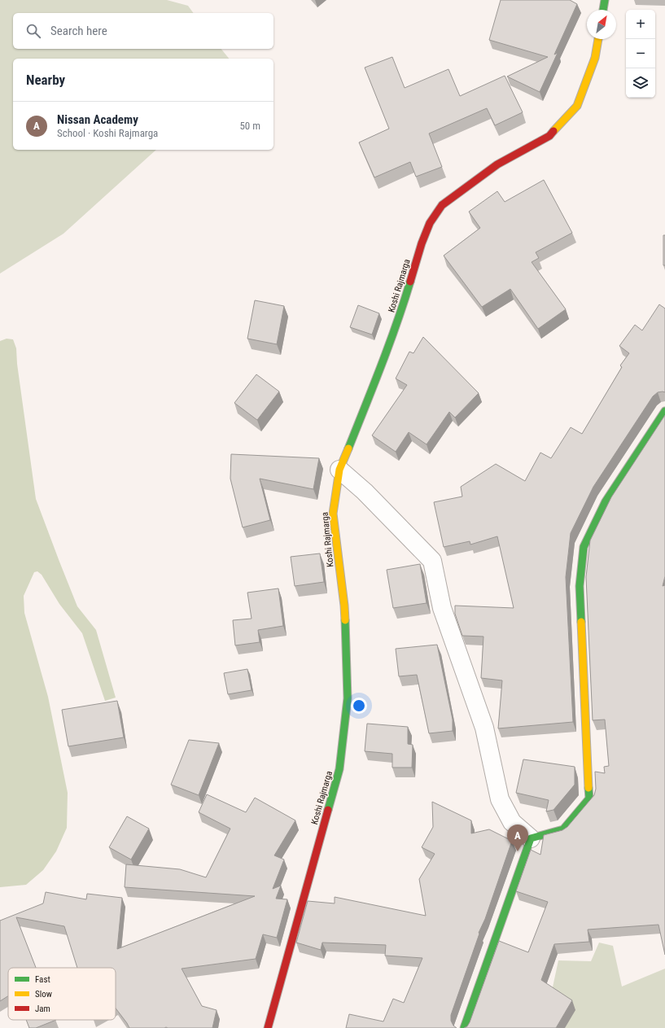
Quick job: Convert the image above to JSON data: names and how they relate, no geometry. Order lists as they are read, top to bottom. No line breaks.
{"streets":{"main road":["Koshi Rajmarga"]},"legend":["Fast","Slow","Jam"],"north":"top right","page":{"map_buttons":["+","−"],"search":"Search here","heading":"Nearby","list":[{"mark":"A","name":"Nissan Academy","note":"School · Koshi Rajmarga","value":"50 m"}],"pins":"A"}}
